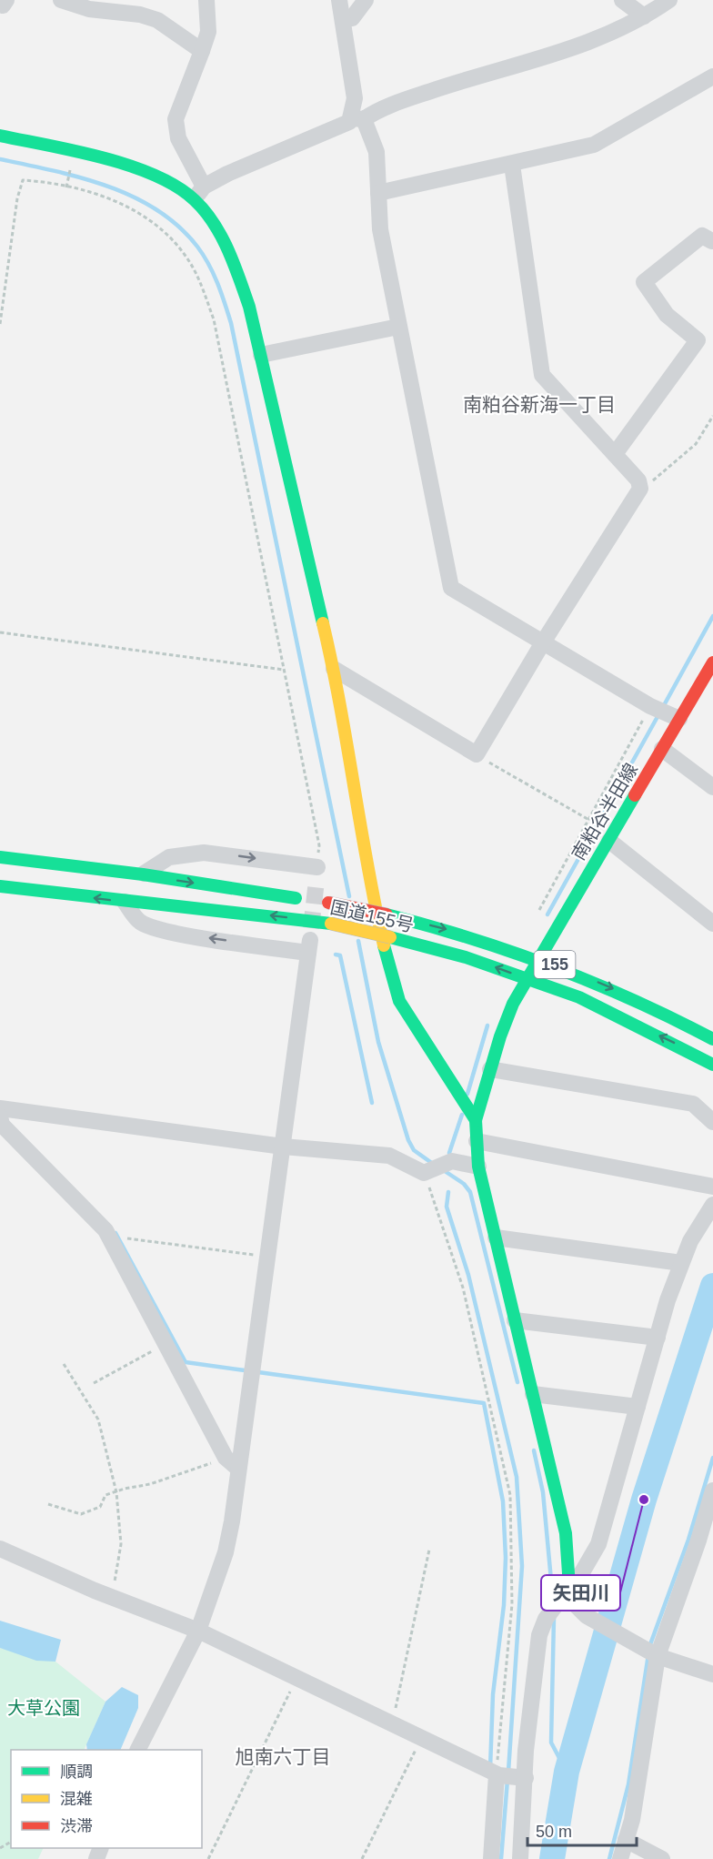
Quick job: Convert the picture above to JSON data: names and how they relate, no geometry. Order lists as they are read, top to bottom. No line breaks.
{"streets":{"main road":["南粕谷半田線","国道155号","155"]},"crossings":[["南粕谷半田線","国道155号"]],"districts":["南粕谷新海一丁目","旭南六丁目"],"parks":["大草公園"],"places":["矢田川"],"legend":["順調","混雑","渋滞"],"scale_bar":"50 m"}
